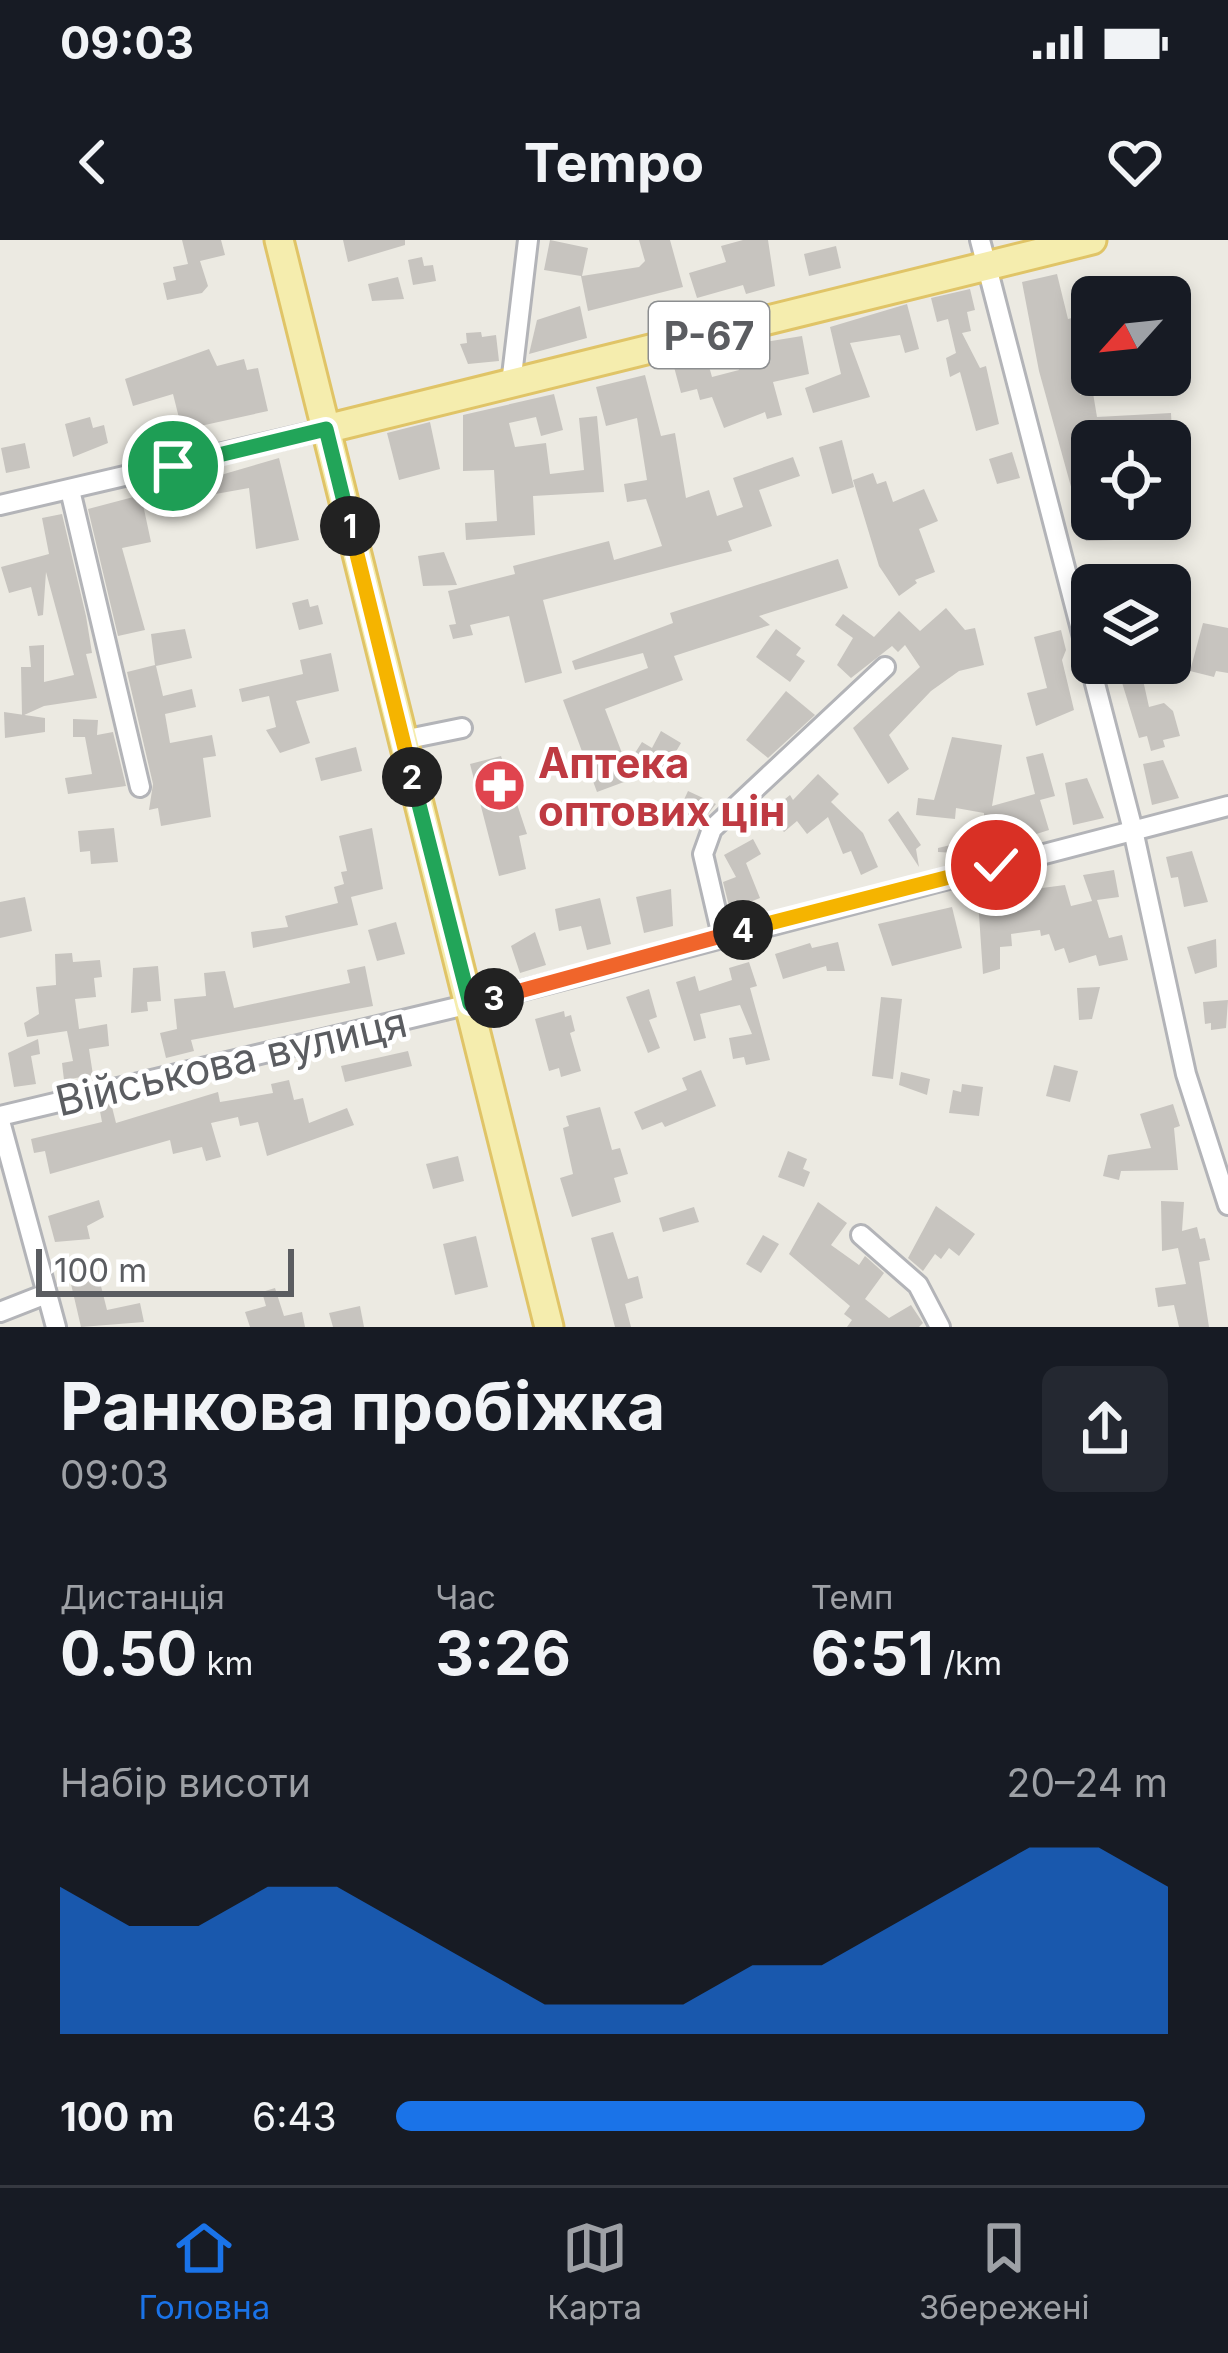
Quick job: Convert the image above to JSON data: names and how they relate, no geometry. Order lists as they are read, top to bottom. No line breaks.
{"streets":{"main road":["Р-67"],"street":["Військова вулиця"]},"places":{"pharmacy":["Аптека оптових цін"]},"scale_bar":"100 m","north":"bottom left","page":{"status":"09:03","header":"Tempo","pins":["1","2","4","3"],"scale":"100 m","heading":["Ранкова пробіжка","09:03"],"stats":[["Дистанція","0.50 km"],["Час","3:26"],["Темп","6:51 /km"]],"chart":["Набір висоти","20–24 m"],"list":[{"name":"100 m","note":"6:43"}],"tabs":["Головна","Карта","Збережені"]}}
